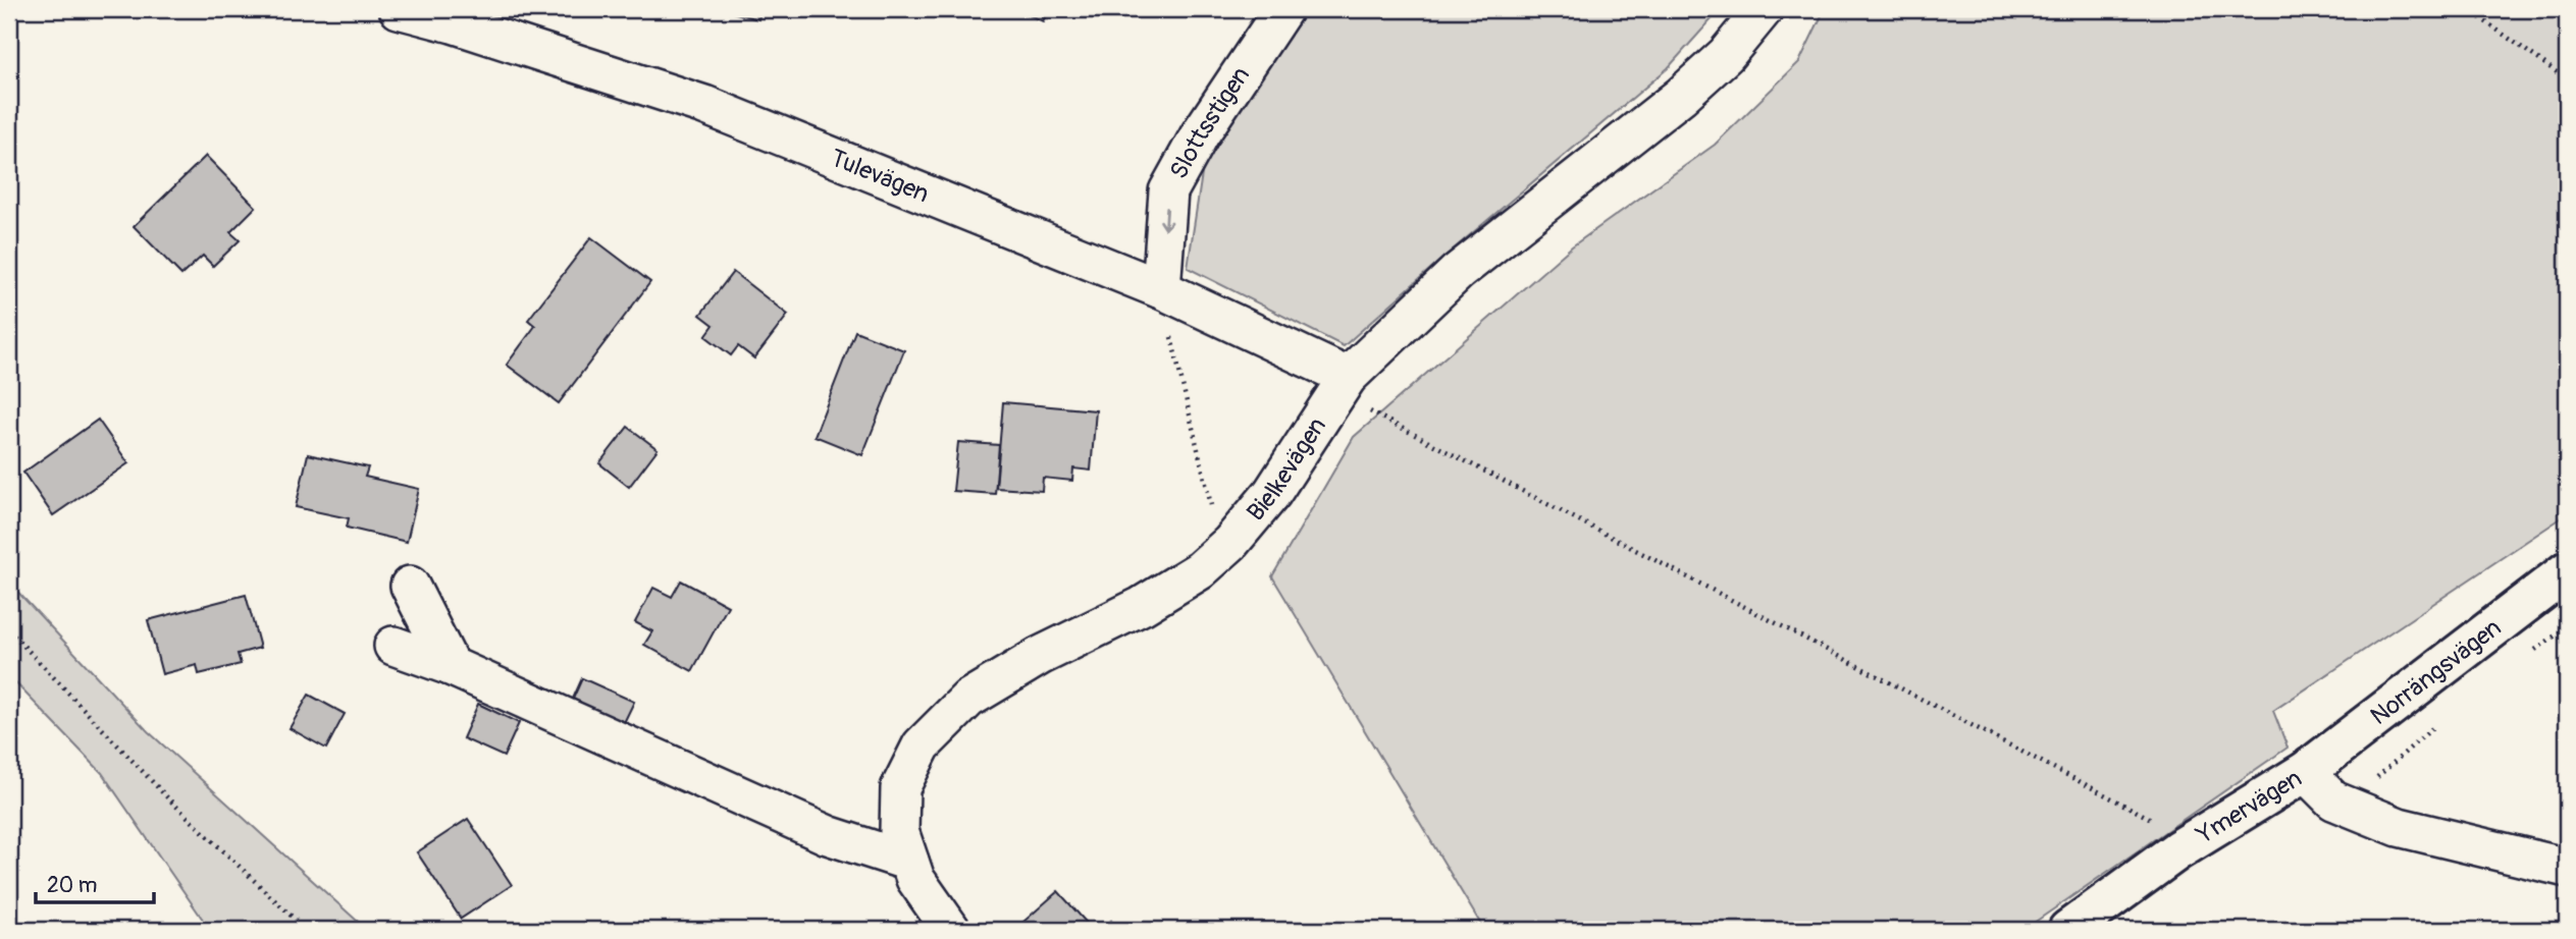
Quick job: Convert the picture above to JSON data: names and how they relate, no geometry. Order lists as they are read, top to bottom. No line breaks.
{"streets":{"street":["Slottsstigen","Tulevägen","Bielkevägen","Norrängsvägen","Ymervägen"]},"crossings":[["Slottsstigen","Tulevägen"],["Tulevägen","Bielkevägen"],["Norrängsvägen","Ymervägen"]],"one_way":["Slottsstigen"],"scale_bar":"20 m"}
